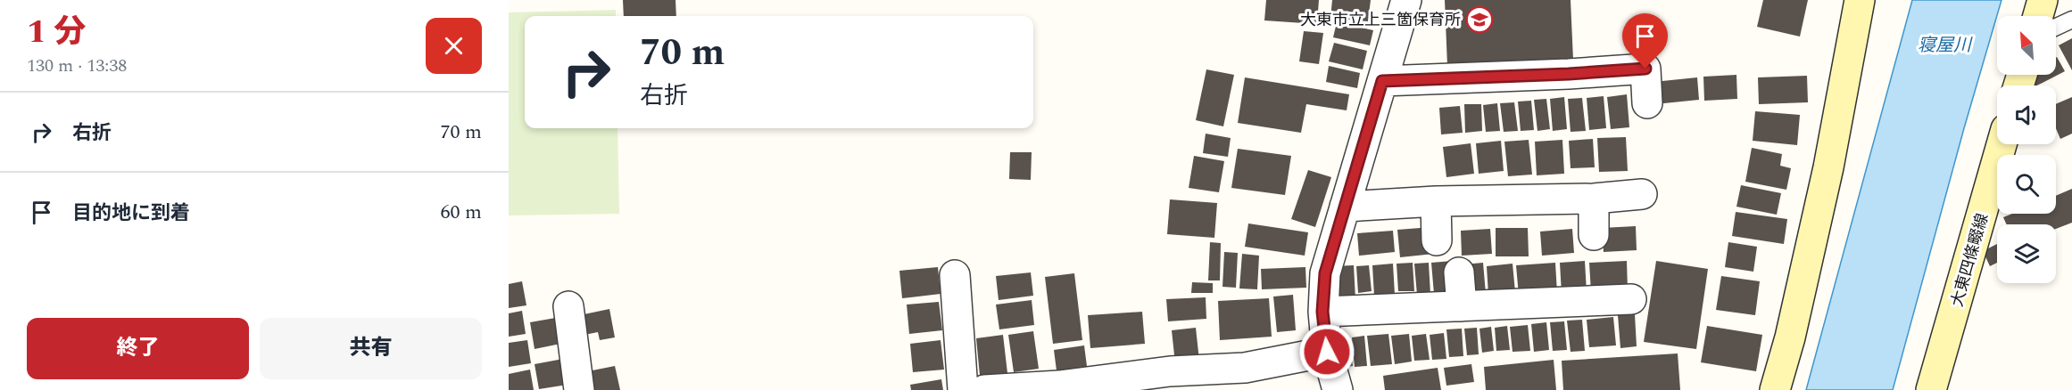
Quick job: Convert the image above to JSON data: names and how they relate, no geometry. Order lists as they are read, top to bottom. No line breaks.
{"streets":{"street":["大東四條畷線"]},"water":["寝屋川"],"places":{"school or university":["大東市立上三箇保育所"]},"north":"top left","page":{"heading":["1 分","130 m · 13:38"],"turn":["70 m","右折"],"list":[{"name":"右折","value":"70 m"},{"name":"目的地に到着","value":"60 m"}],"buttons":["終了","共有"]}}
